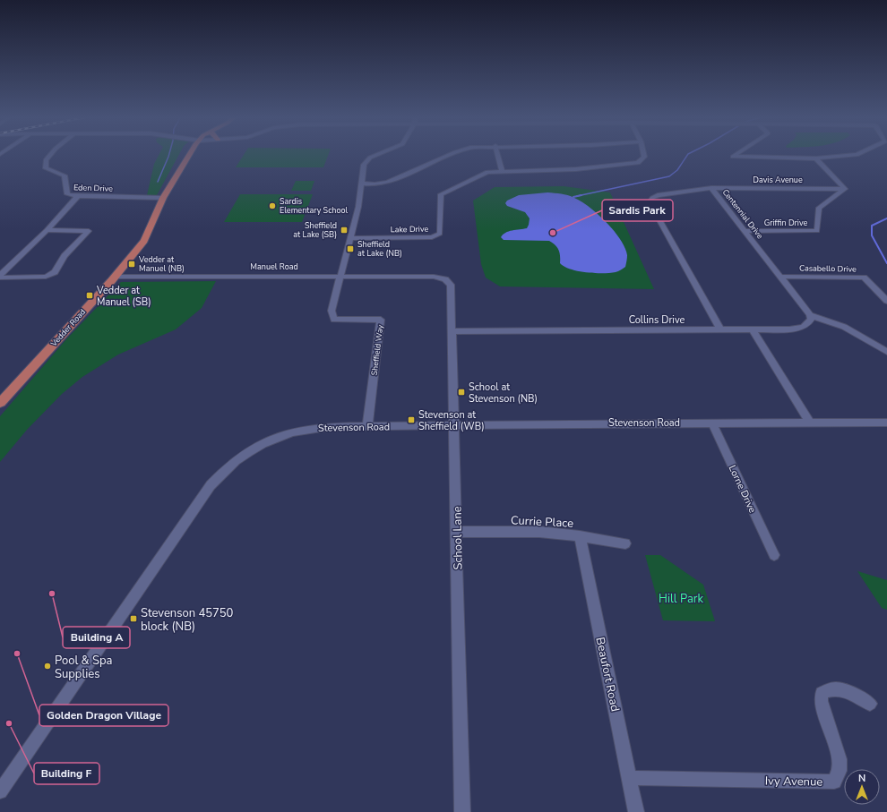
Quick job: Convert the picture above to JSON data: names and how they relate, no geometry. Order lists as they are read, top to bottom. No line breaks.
{"streets":{"main road":["Vedder Road"],"street":["Davis Avenue","Eden Drive","Centennial Drive","Griffin Drive","Lake Drive","Manuel Road","Casabello Drive","Collins Drive","Sheffield Way","Stevenson Road","Lorne Drive","Currie Place","School Lane","Beaufort Road","Ivy Avenue"]},"crossings":[["Davis Avenue","Centennial Drive"],["Davis Avenue","Griffin Drive"],["Eden Drive","Vedder Road"],["Centennial Drive","Griffin Drive"],["Centennial Drive","Casabello Drive"],["Centennial Drive","Collins Drive"],["Lake Drive","Sheffield Way"],["Manuel Road","Vedder Road"],["Manuel Road","Sheffield Way"],["Manuel Road","School Lane"],["Collins Drive","School Lane"],["Sheffield Way","Stevenson Road"],["Stevenson Road","Lorne Drive"],["Stevenson Road","School Lane"],["Currie Place","School Lane"],["Currie Place","Beaufort Road"],["Beaufort Road","Ivy Avenue"]],"parks":["Hill Park"],"places":{"other":["Sardis Elementary School","Sardis Park","Building A","Golden Dragon Village","Pool & Spa Supplies","Building F"],"transit":["Sheffield at Lake (SB)","Sheffield at Lake (NB)","Vedder at Manuel (NB)","Vedder at Manuel (SB)","School at Stevenson (NB)","Stevenson at Sheffield (WB)","Stevenson 45750 block (NB)"]},"north":"top"}
